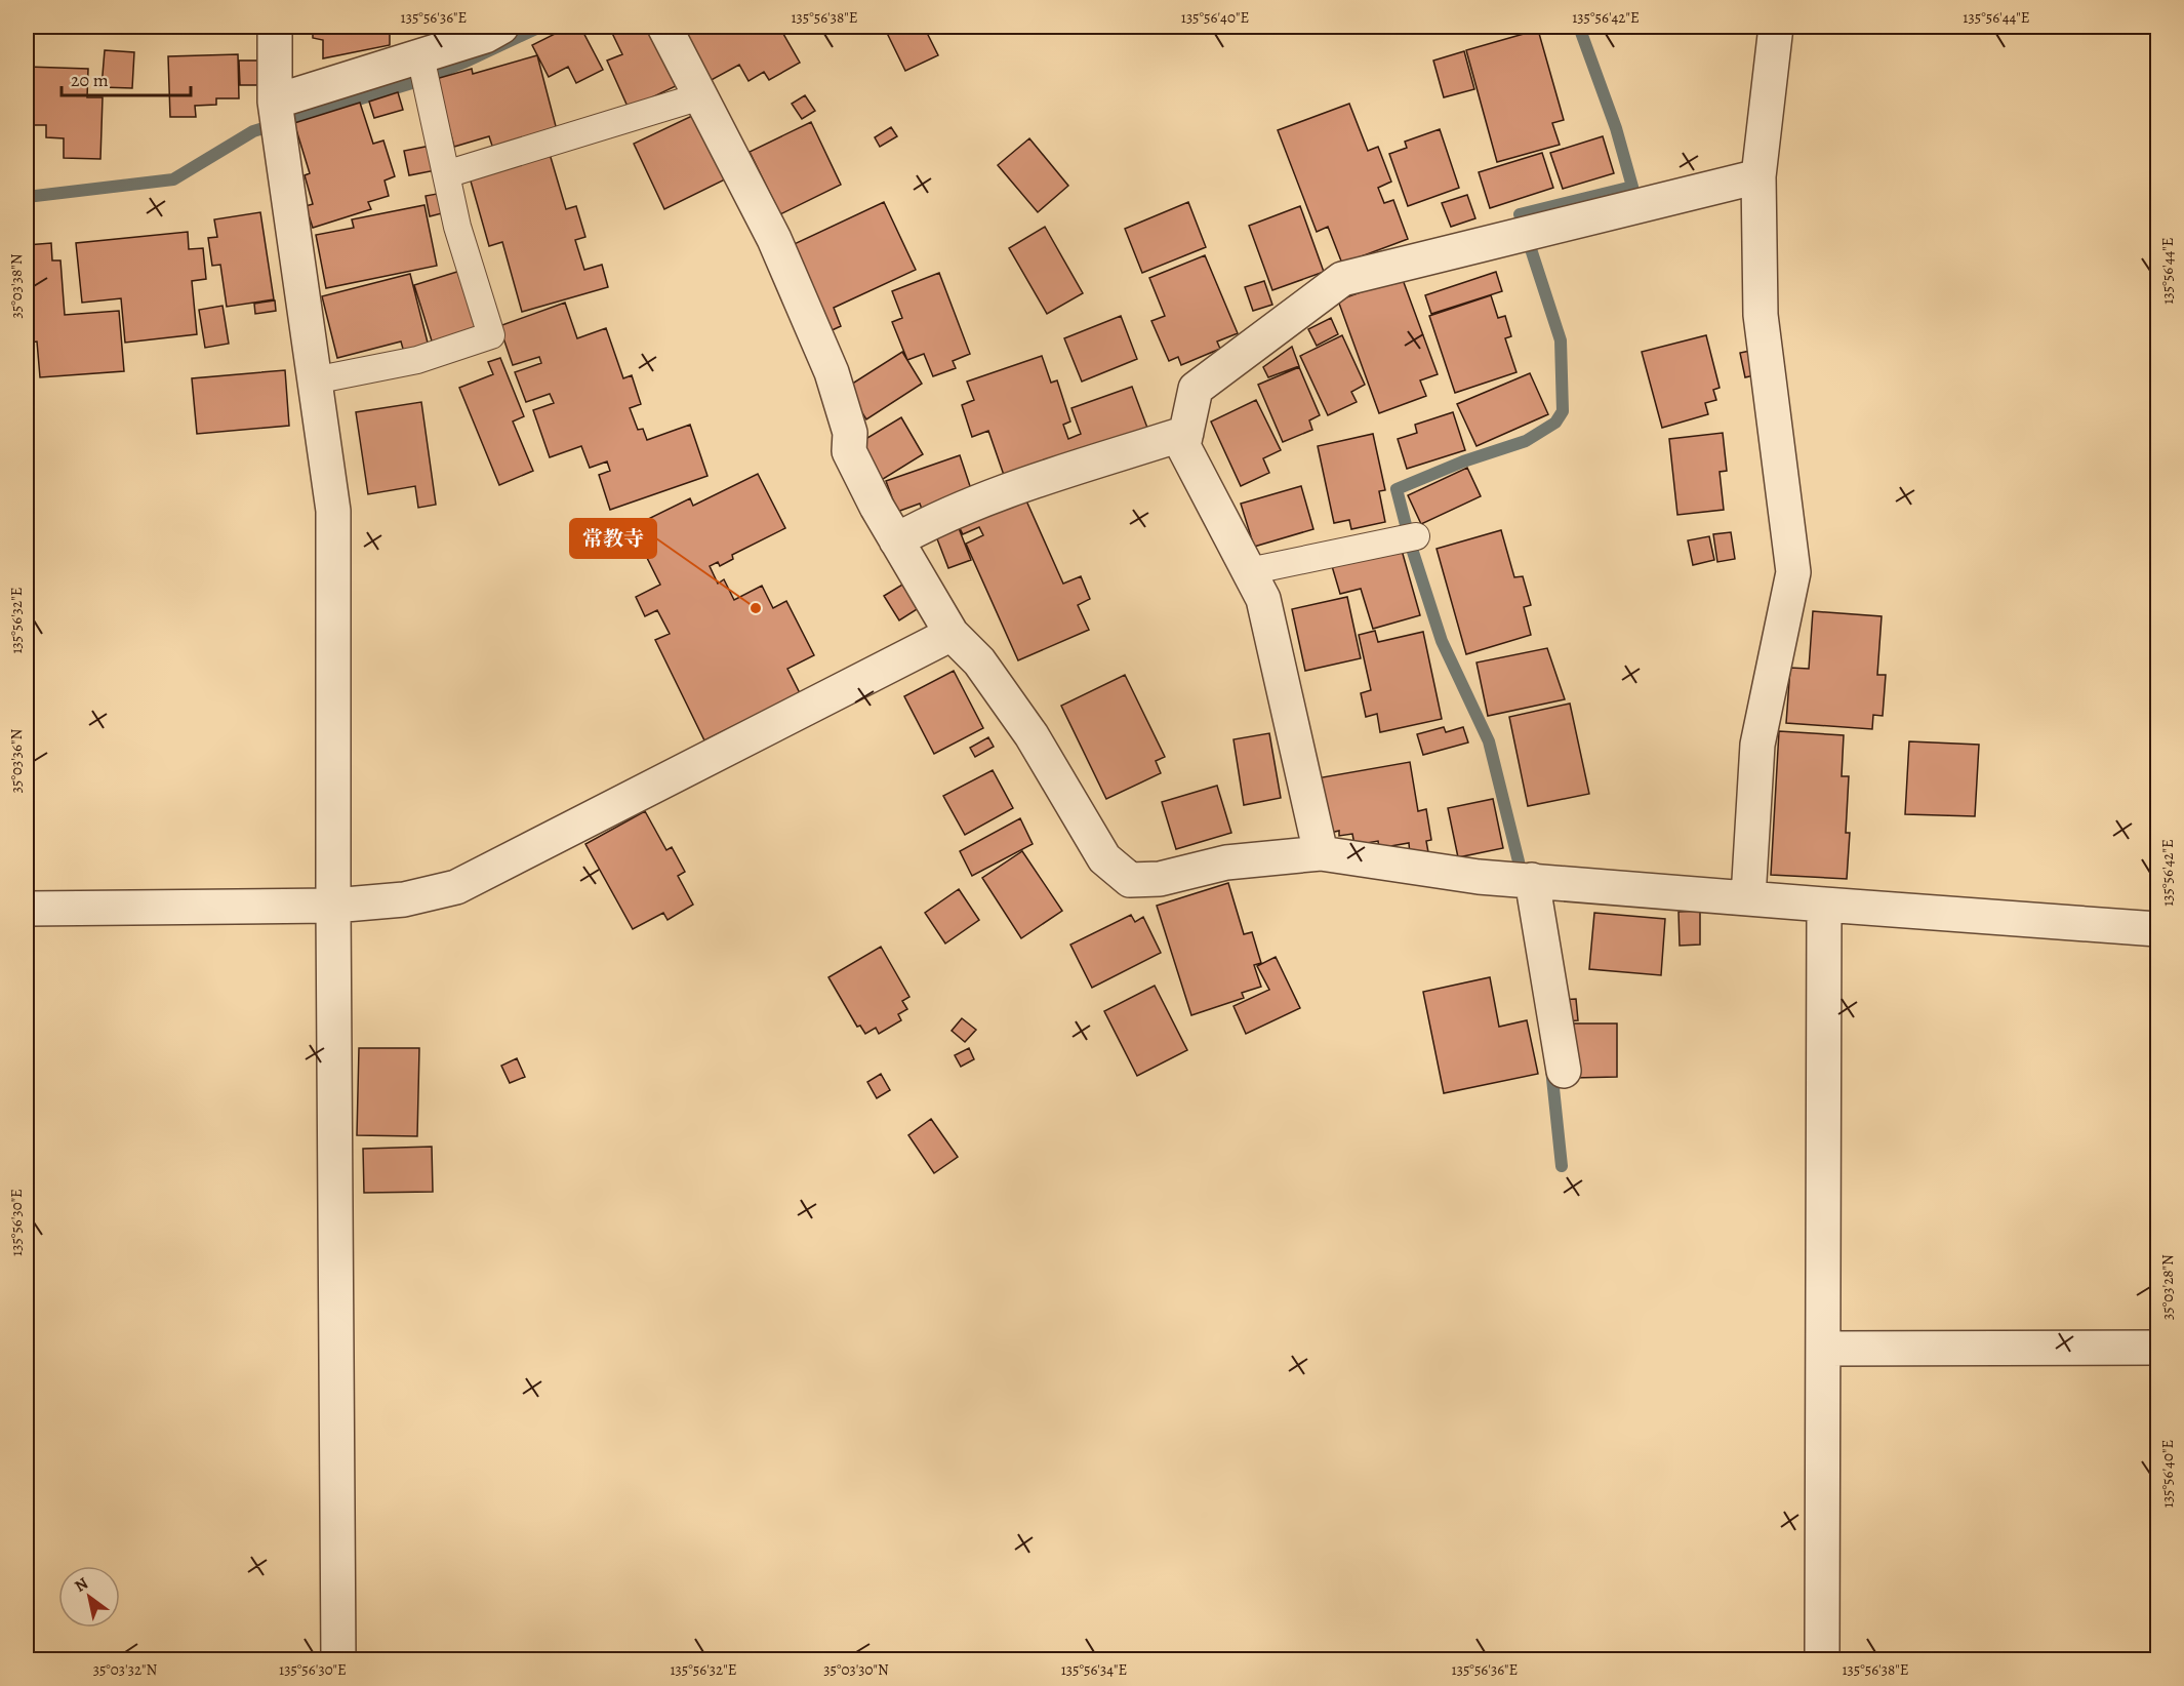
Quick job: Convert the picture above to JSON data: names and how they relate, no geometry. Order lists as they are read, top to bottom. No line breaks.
{"places":["常教寺"],"scale_bar":"20 m","north":"top left","coordinates":["135°56'36\"E","135°56'38\"E","135°56'40\"E","135°56'42\"E","135°56'44\"E","35°03'38\"N","135°56'32\"E","35°03'36\"N","135°56'30\"E","35°03'28\"N","35°03'32\"N","35°03'30\"N","135°56'34\"E"]}
